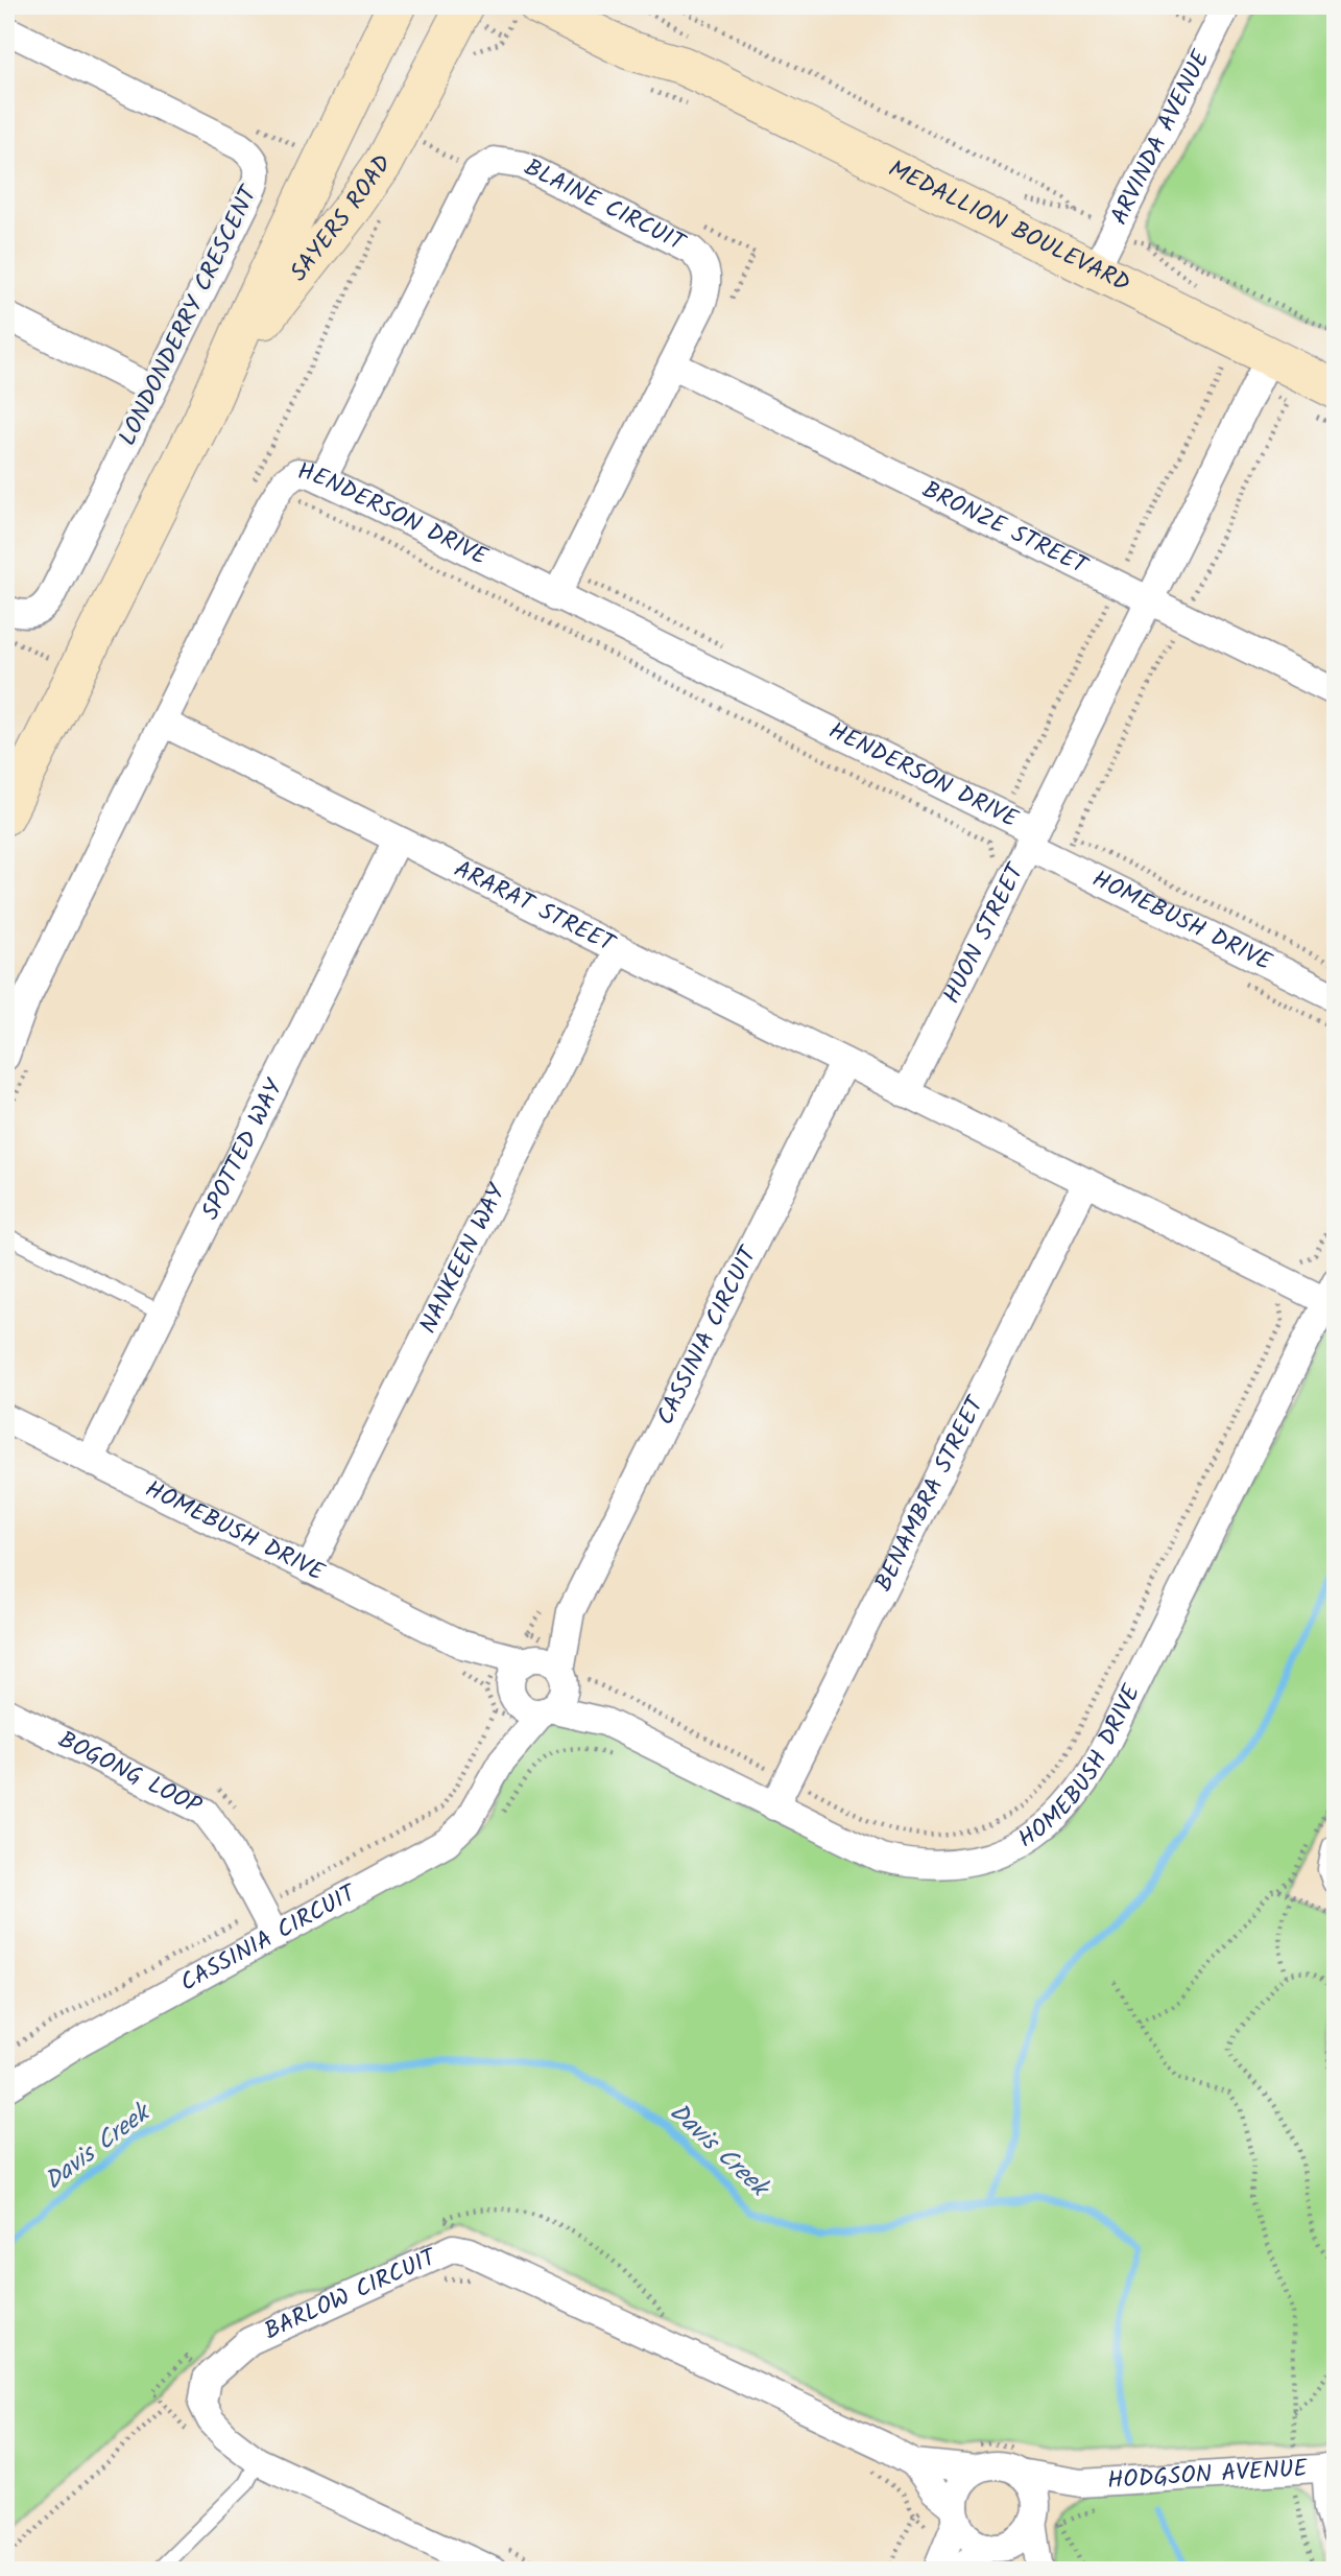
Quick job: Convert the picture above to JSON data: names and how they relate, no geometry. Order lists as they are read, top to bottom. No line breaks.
{"streets":{"street":["ARVINDA AVENUE","BLAINE CIRCUIT","SAYERS ROAD","MEDALLION BOULEVARD","LONDONDERRY CRESCENT","HENDERSON DRIVE","BRONZE STREET","ARARAT STREET","HOMEBUSH DRIVE","HUON STREET","SPOTTED WAY","NANKEEN WAY","CASSINIA CIRCUIT","BENAMBRA STREET","BOGONG LOOP","BARLOW CIRCUIT","HODGSON AVENUE"]},"crossings":[["ARVINDA AVENUE","MEDALLION BOULEVARD"],["BLAINE CIRCUIT","HENDERSON DRIVE"],["BLAINE CIRCUIT","BRONZE STREET"],["MEDALLION BOULEVARD","HUON STREET"],["HENDERSON DRIVE","ARARAT STREET"],["HENDERSON DRIVE","HOMEBUSH DRIVE"],["HENDERSON DRIVE","HUON STREET"],["BRONZE STREET","HUON STREET"],["ARARAT STREET","HUON STREET"],["ARARAT STREET","SPOTTED WAY"],["ARARAT STREET","NANKEEN WAY"],["ARARAT STREET","CASSINIA CIRCUIT"],["HOMEBUSH DRIVE","HUON STREET"],["HOMEBUSH DRIVE","SPOTTED WAY"],["HOMEBUSH DRIVE","NANKEEN WAY"],["HOMEBUSH DRIVE","CASSINIA CIRCUIT"],["HOMEBUSH DRIVE","BENAMBRA STREET"],["CASSINIA CIRCUIT","BOGONG LOOP"],["BARLOW CIRCUIT","HODGSON AVENUE"]],"water":["Davis Creek"]}
